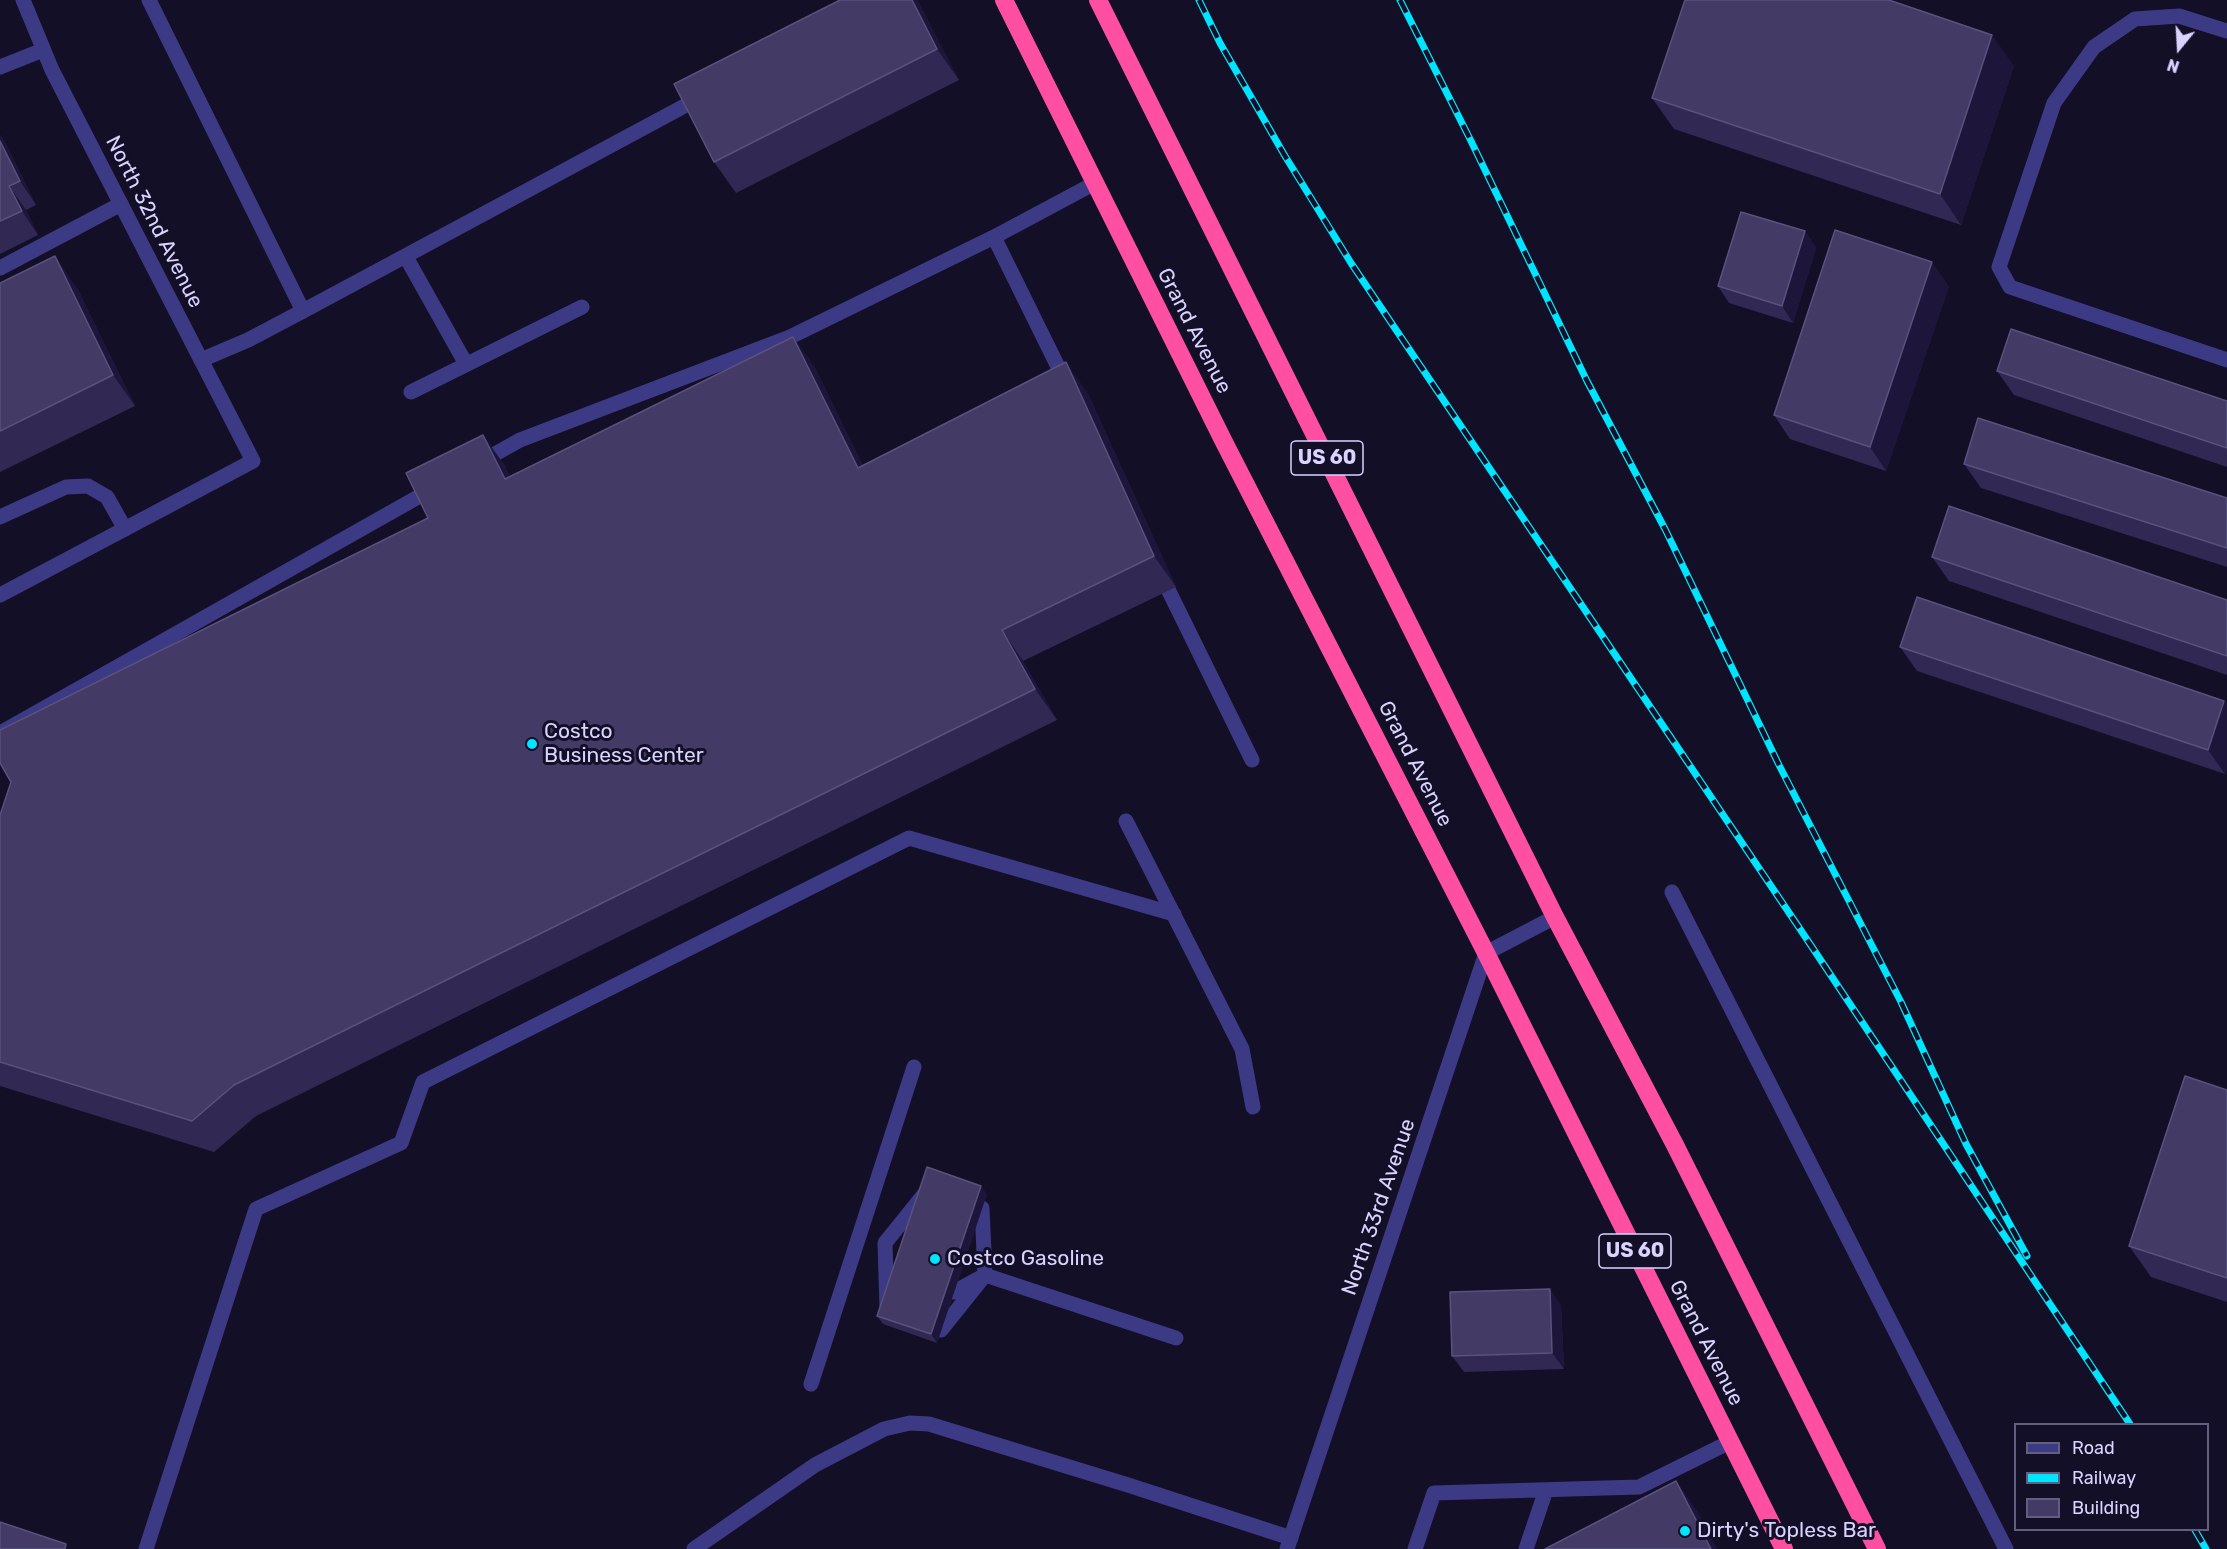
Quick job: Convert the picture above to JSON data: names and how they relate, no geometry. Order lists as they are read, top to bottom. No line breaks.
{"streets":{"highway":["Grand Avenue","US 60"],"street":["North 32nd Avenue","North 33rd Avenue"]},"crossings":[["Grand Avenue","North 33rd Avenue"]],"places":["Costco Business Center","Costco Gasoline","Dirty's Topless Bar"],"legend":["Road","Railway","Building"],"north":"bottom"}
